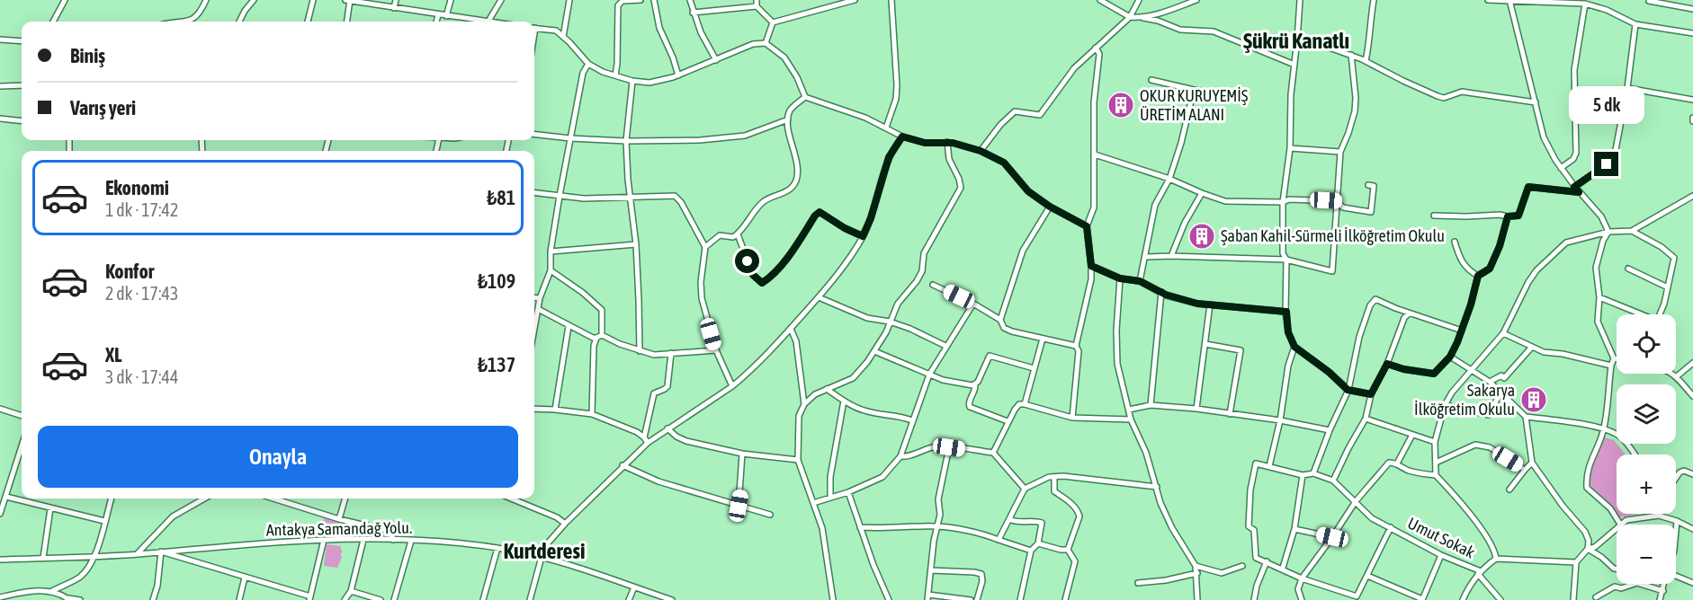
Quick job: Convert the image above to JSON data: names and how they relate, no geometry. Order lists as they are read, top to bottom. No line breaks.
{"streets":{"street":["Antakya Samandağ Yolu.","Umut Sokak"]},"districts":["Şükrü Kanatlı","Kurtderesi"],"places":{"building":["OKUR KURUYEMİŞ ÜRETİM ALANI","Şaban Kahil-Sürmeli İlköğretim Okulu","Sakarya İlköğretim Okulu"]},"page":{"banner":["Biniş","Varış yeri"],"bubble":"5 dk","list":[{"name":"Ekonomi","note":"1 dk · 17:42","value":"₺81"},{"name":"Konfor","note":"2 dk · 17:43","value":"₺109"},{"name":"XL","note":"3 dk · 17:44","value":"₺137"}],"map_buttons":["+","−"],"buttons":"Onayla"}}
